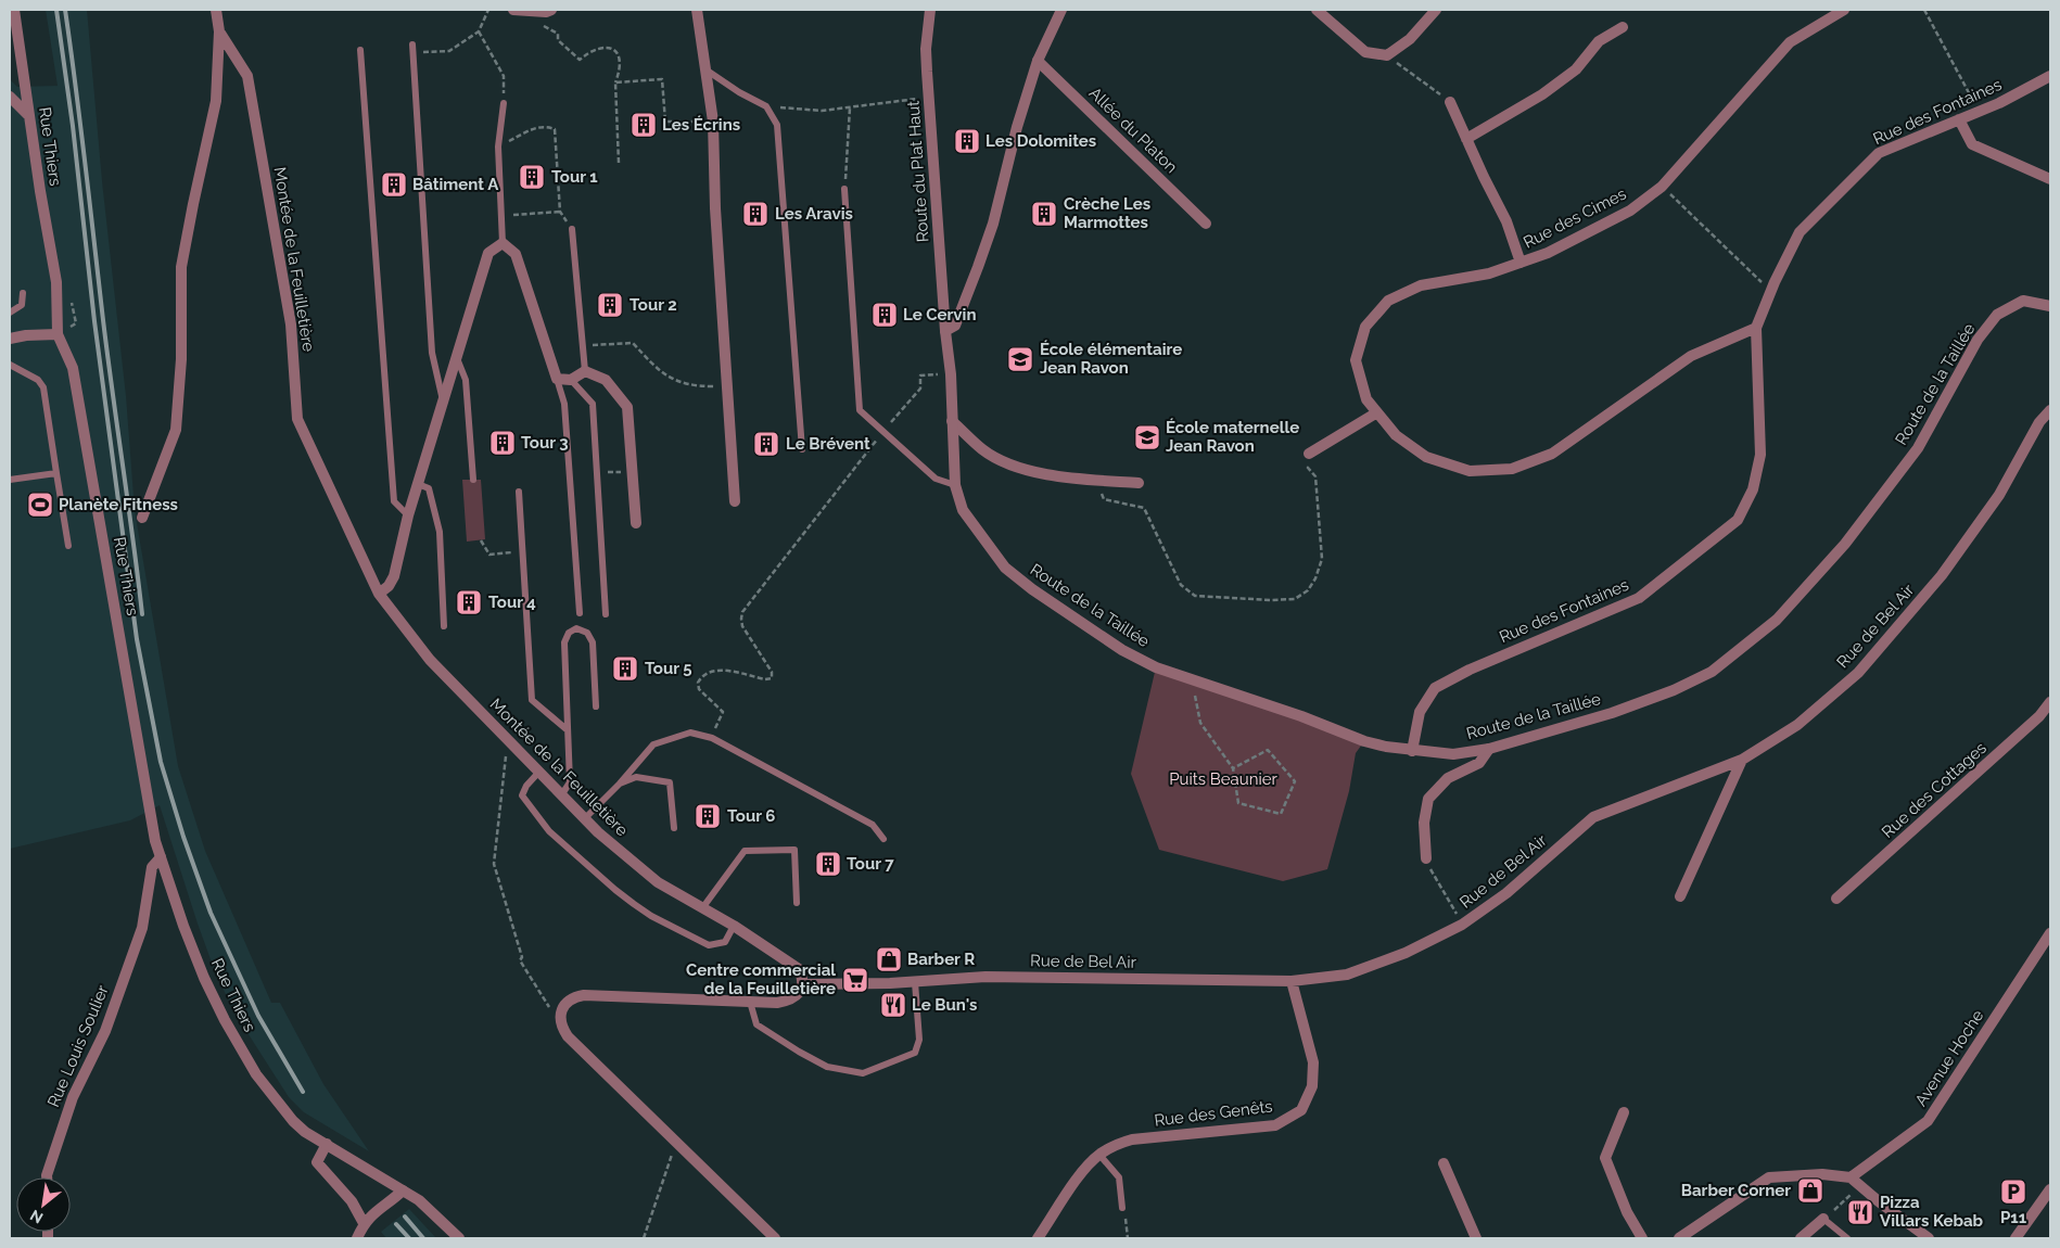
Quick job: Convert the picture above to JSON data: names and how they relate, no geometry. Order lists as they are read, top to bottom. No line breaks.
{"streets":{"street":["Rue des Fontaines","Allée du Platon","Rue Thiers","Route du Plat Haut","Rue des Cimes","Montée de la Feuilletière","Route de la Taillée","Rue de Bel Air","Rue des Cottages","Rue Louis Soulier","Avenue Hoche","Rue des Genêts"]},"crossings":[["Rue des Fontaines","Rue des Cimes"],["Rue des Fontaines","Route de la Taillée"],["Rue Thiers","Rue Louis Soulier"],["Route du Plat Haut","Route de la Taillée"],["Montée de la Feuilletière","Rue de Bel Air"],["Rue de Bel Air","Rue des Genêts"]],"parks":["Puits Beaunier"],"places":{"building":["Les Écrins","Les Dolomites","Tour 1","Bâtiment A","Les Aravis","Crèche Les Marmottes","Tour 2","Le Cervin","Tour 3","Le Brévent","Tour 4","Tour 5","Tour 6","Tour 7"],"school or university":["École élémentaire Jean Ravon","École maternelle Jean Ravon"],"sports":["Planète Fitness"],"shop":["Barber R","Barber Corner"],"supermarket":["Centre commercial de la Feuilletière"],"restaurant":["Le Bun's","Pizza Villars Kebab"],"parking":["P11"]},"north":"bottom left"}
